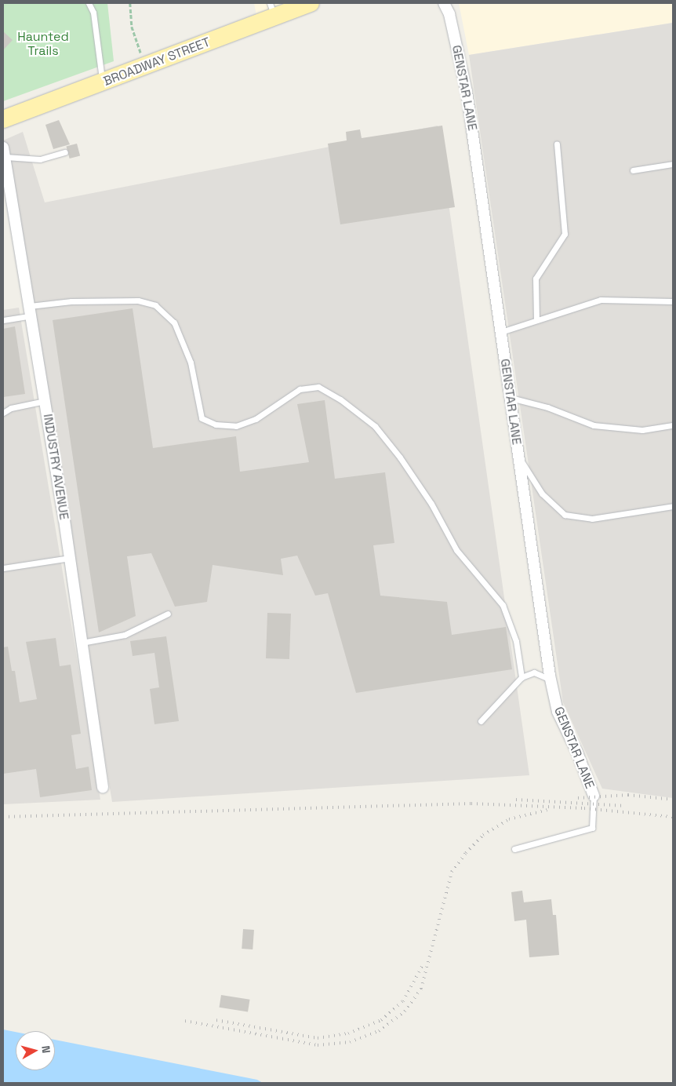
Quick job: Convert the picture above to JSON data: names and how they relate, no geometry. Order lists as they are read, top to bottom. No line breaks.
{"streets":{"main road":["BROADWAY STREET"],"street":["GENSTAR LANE","INDUSTRY AVENUE"]},"parks":["Haunted Trails"],"north":"right"}
